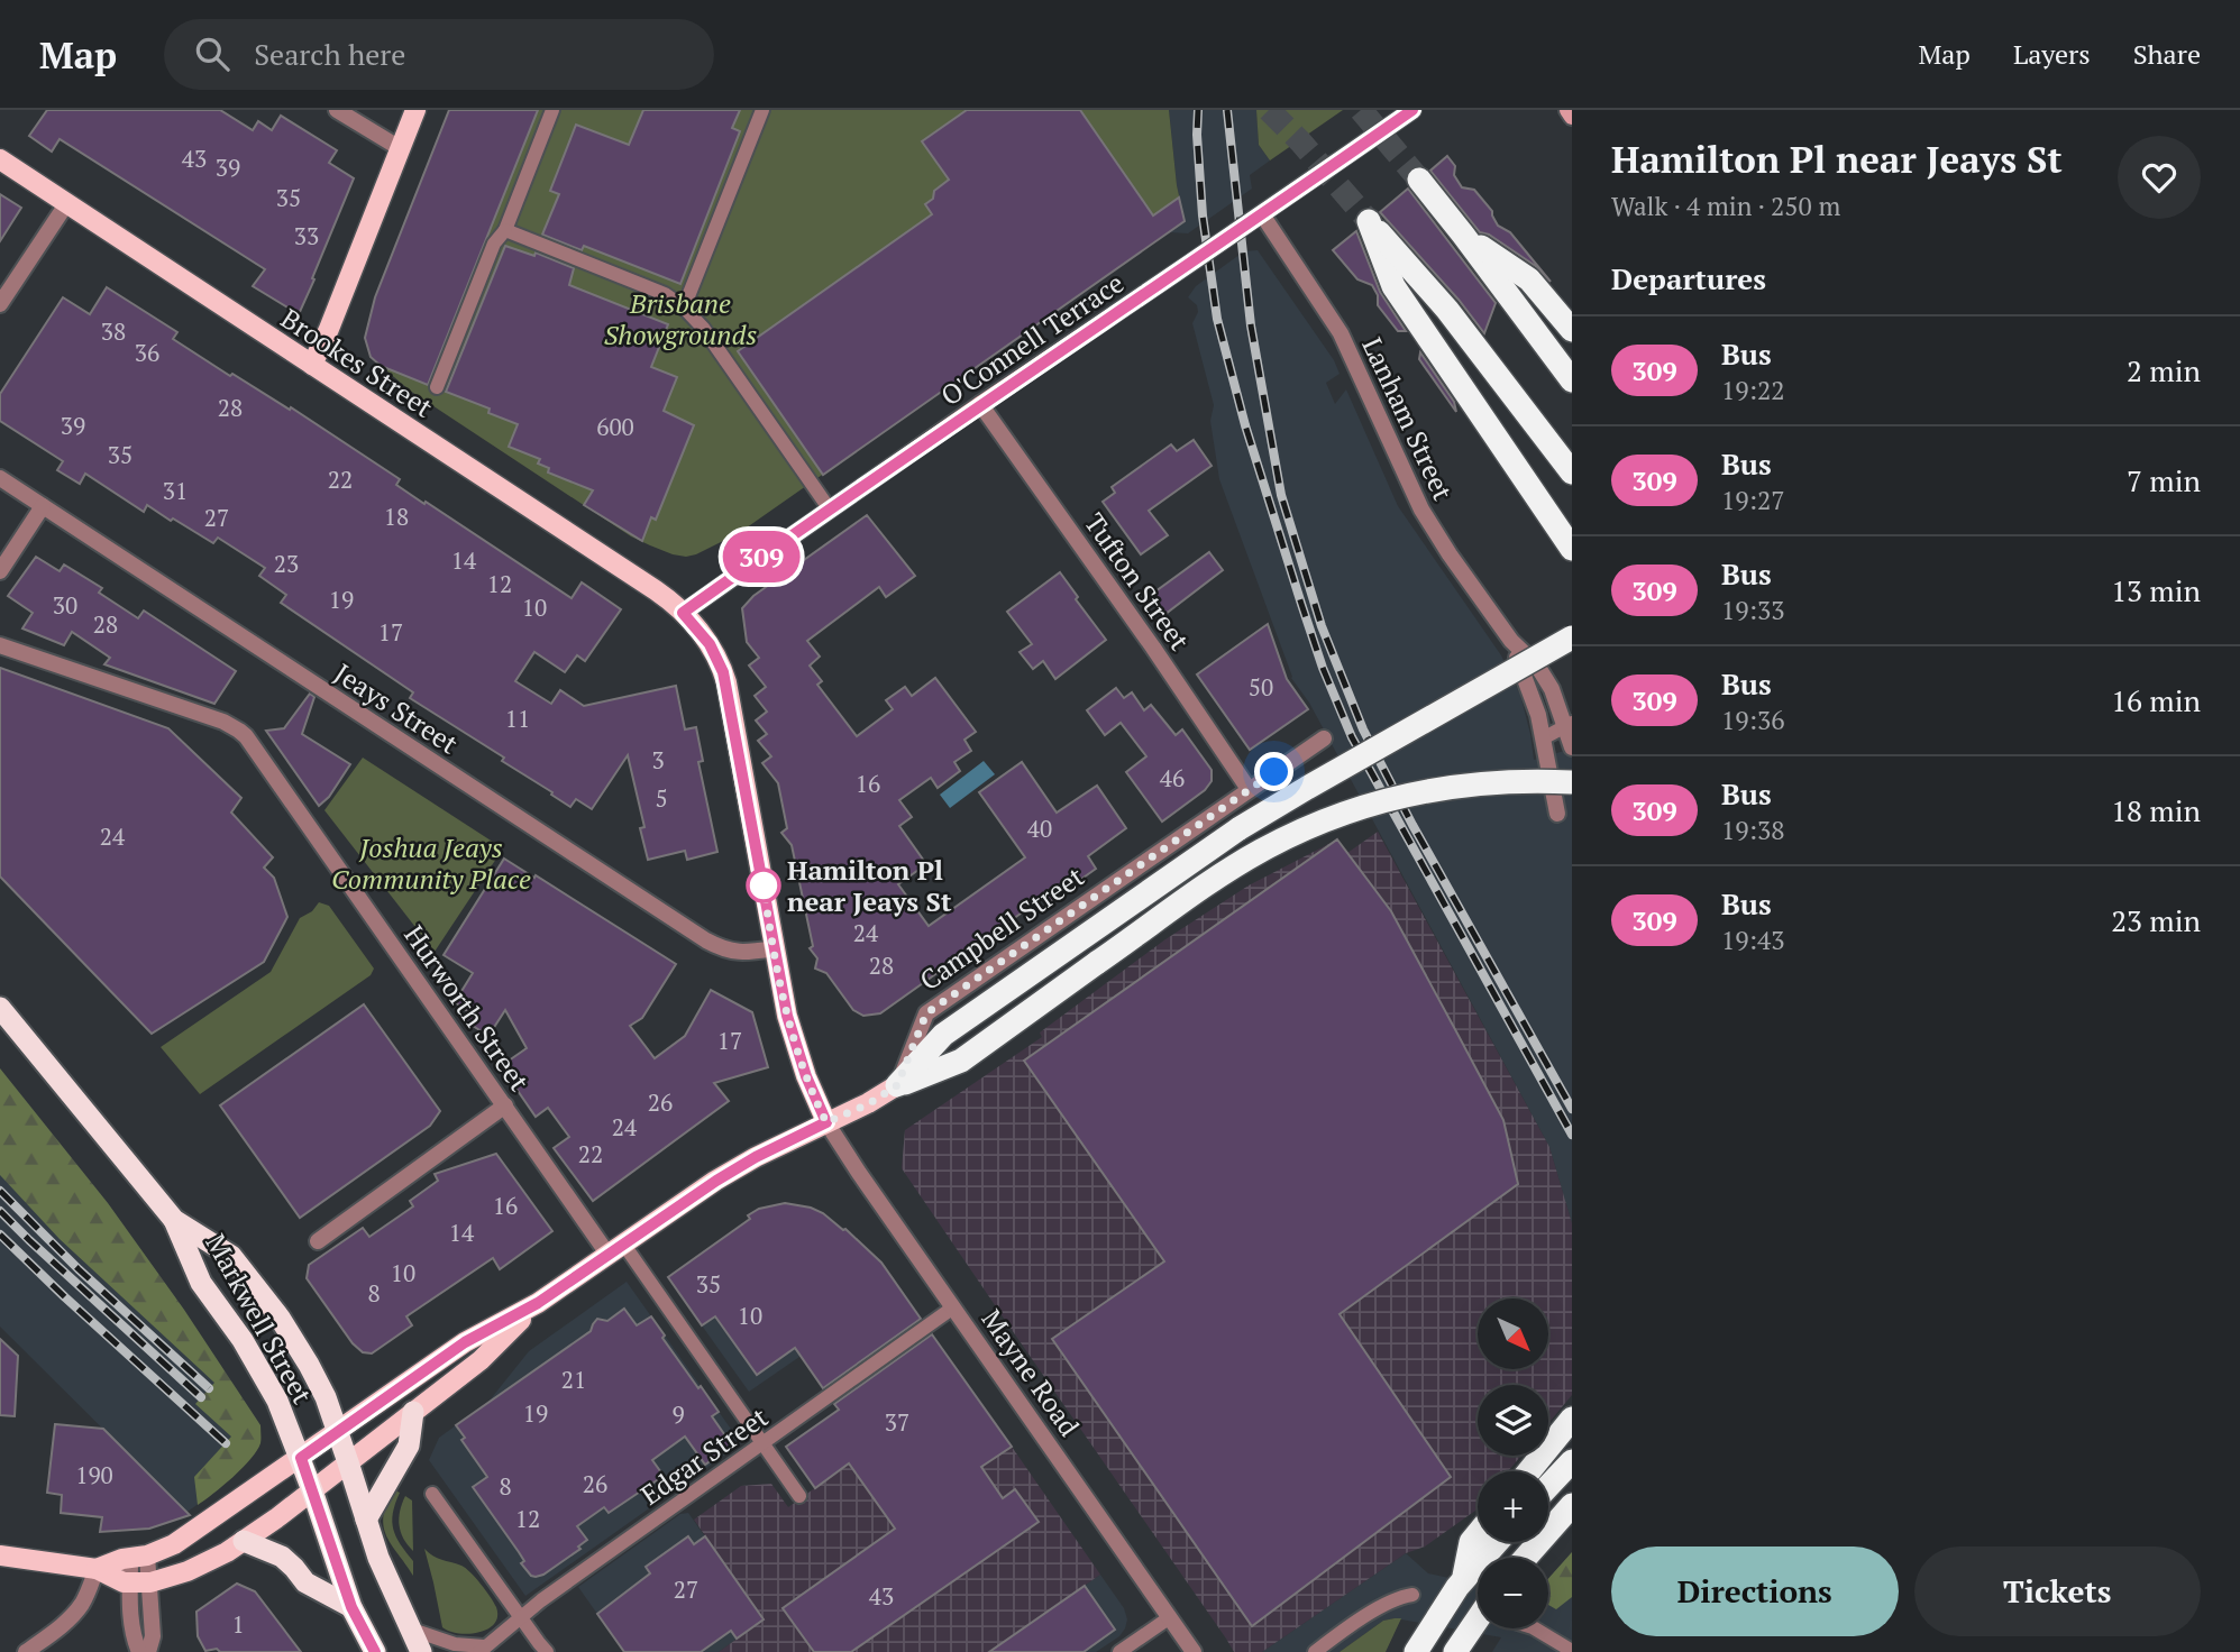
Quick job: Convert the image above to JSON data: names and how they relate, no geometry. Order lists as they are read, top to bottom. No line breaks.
{"streets":{"highway":["Markwell Street"],"main road":["O'Connell Terrace","Brookes Street"],"street":["Lanham Street","Tufton Street","Jeays Street","Campbell Street","Hurworth Street","Mayne Road"],"lane":["Edgar Street"]},"crossings":[["O'Connell Terrace","Brookes Street"],["O'Connell Terrace","Lanham Street"],["O'Connell Terrace","Tufton Street"],["Brookes Street","Jeays Street"],["Brookes Street","Mayne Road"],["Tufton Street","Campbell Street"],["Markwell Street","Edgar Street"],["Mayne Road","Edgar Street"]],"parks":["Brisbane Showgrounds","Joshua Jeays Community Place"],"places":["Hamilton Pl near Jeays St"],"lines":["bus line 309"],"house_numbers":["43","39","35","33","38","36","28","39","600","35","22","31","18","27","14","23","12","19","30","10","28","17","50","11","3","46","16","5","40","24","24","28","17","26","24","22","16","14","10","35","8","10","21","19","9","37","190","26","8","12","27","43","1"],"north":"bottom right","page":{"header":"Map","search":"Search here","nav":["Map","Layers","Share"],"on_map":"309","heading":[["Hamilton Pl near Jeays St","Walk · 4 min · 250 m"],"Departures"],"list":[{"mark":"309","name":"Bus","note":"19:22","value":"2 min"},{"mark":"309","name":"Bus","note":"19:27","value":"7 min"},{"mark":"309","name":"Bus","note":"19:33","value":"13 min"},{"mark":"309","name":"Bus","note":"19:36","value":"16 min"},{"mark":"309","name":"Bus","note":"19:38","value":"18 min"},{"mark":"309","name":"Bus","note":"19:43","value":"23 min"}],"map_buttons":["+","−"],"buttons":["Directions","Tickets"]}}
